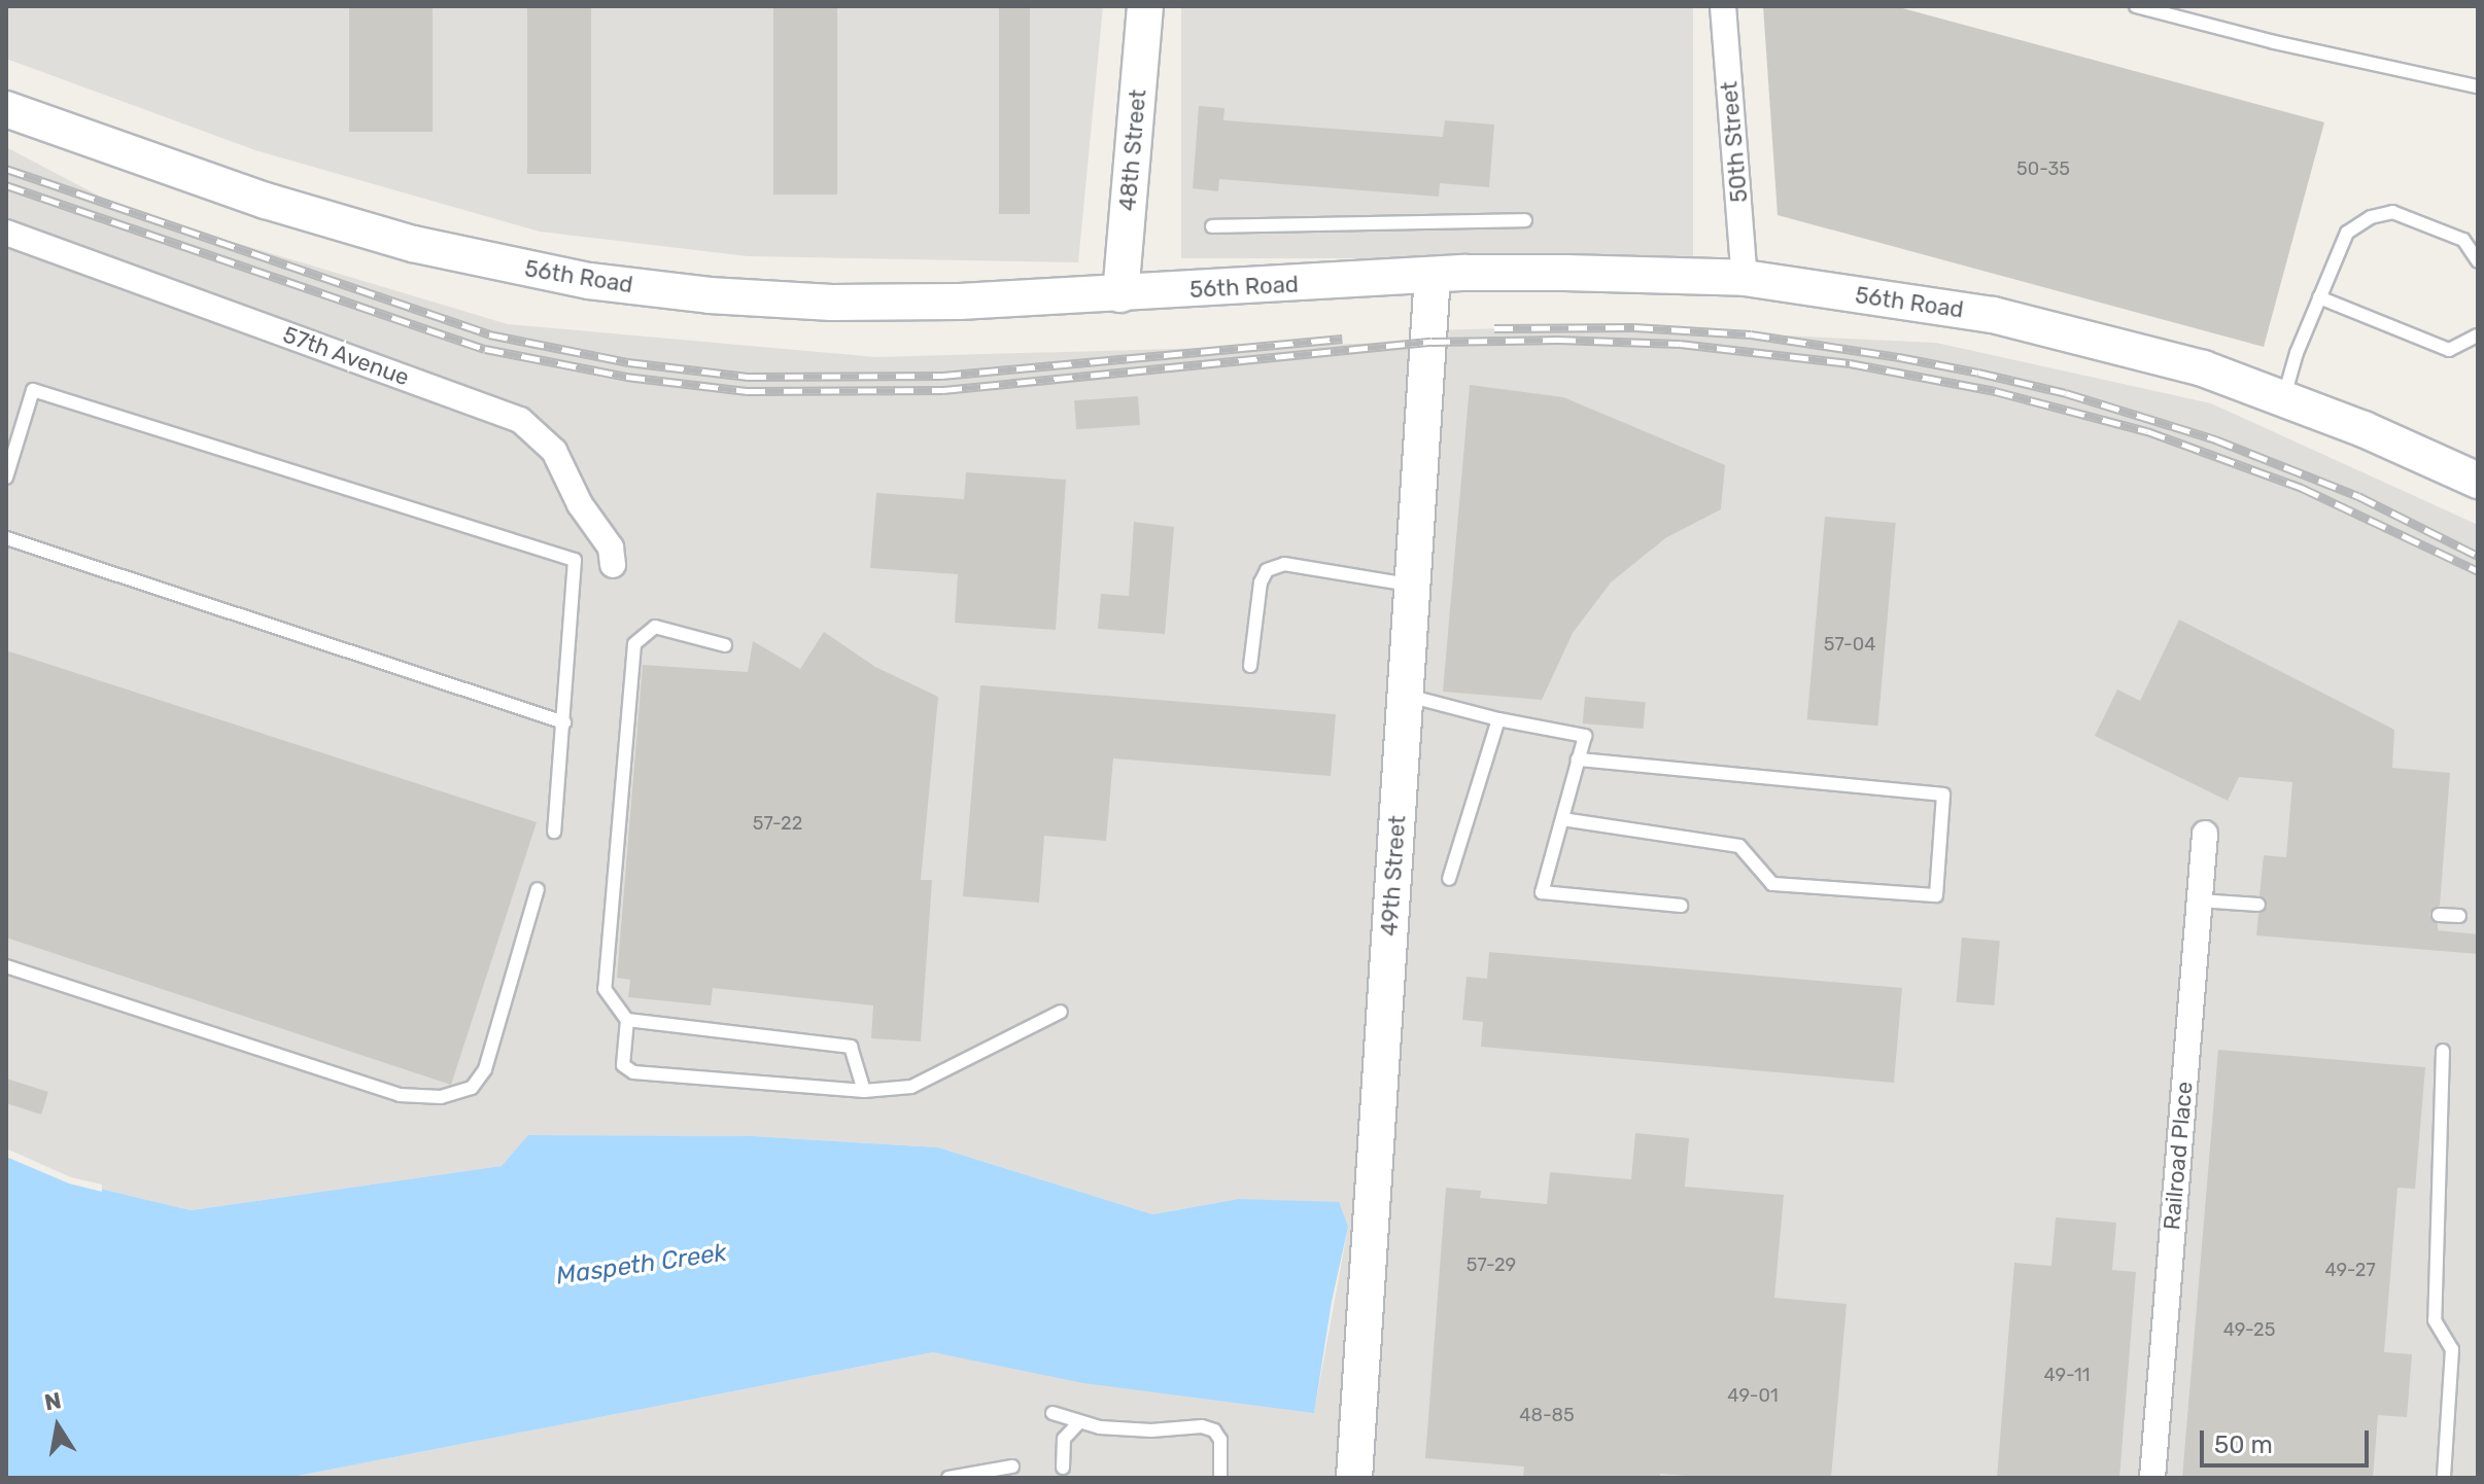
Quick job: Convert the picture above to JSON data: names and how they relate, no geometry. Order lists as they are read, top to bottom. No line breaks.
{"streets":{"main road":["48th Street","56th Road","49th Street"],"street":["50th Street","57th Avenue","Railroad Place"]},"crossings":[["50th Street","56th Road"],["48th Street","56th Road"],["56th Road","49th Street"]],"water":["Maspeth Creek"],"house_numbers":["50-35","57-04","57-22","57-29","49-27","49-25","49-11","49-01","48-85"],"scale_bar":"50 m","north":"top"}
